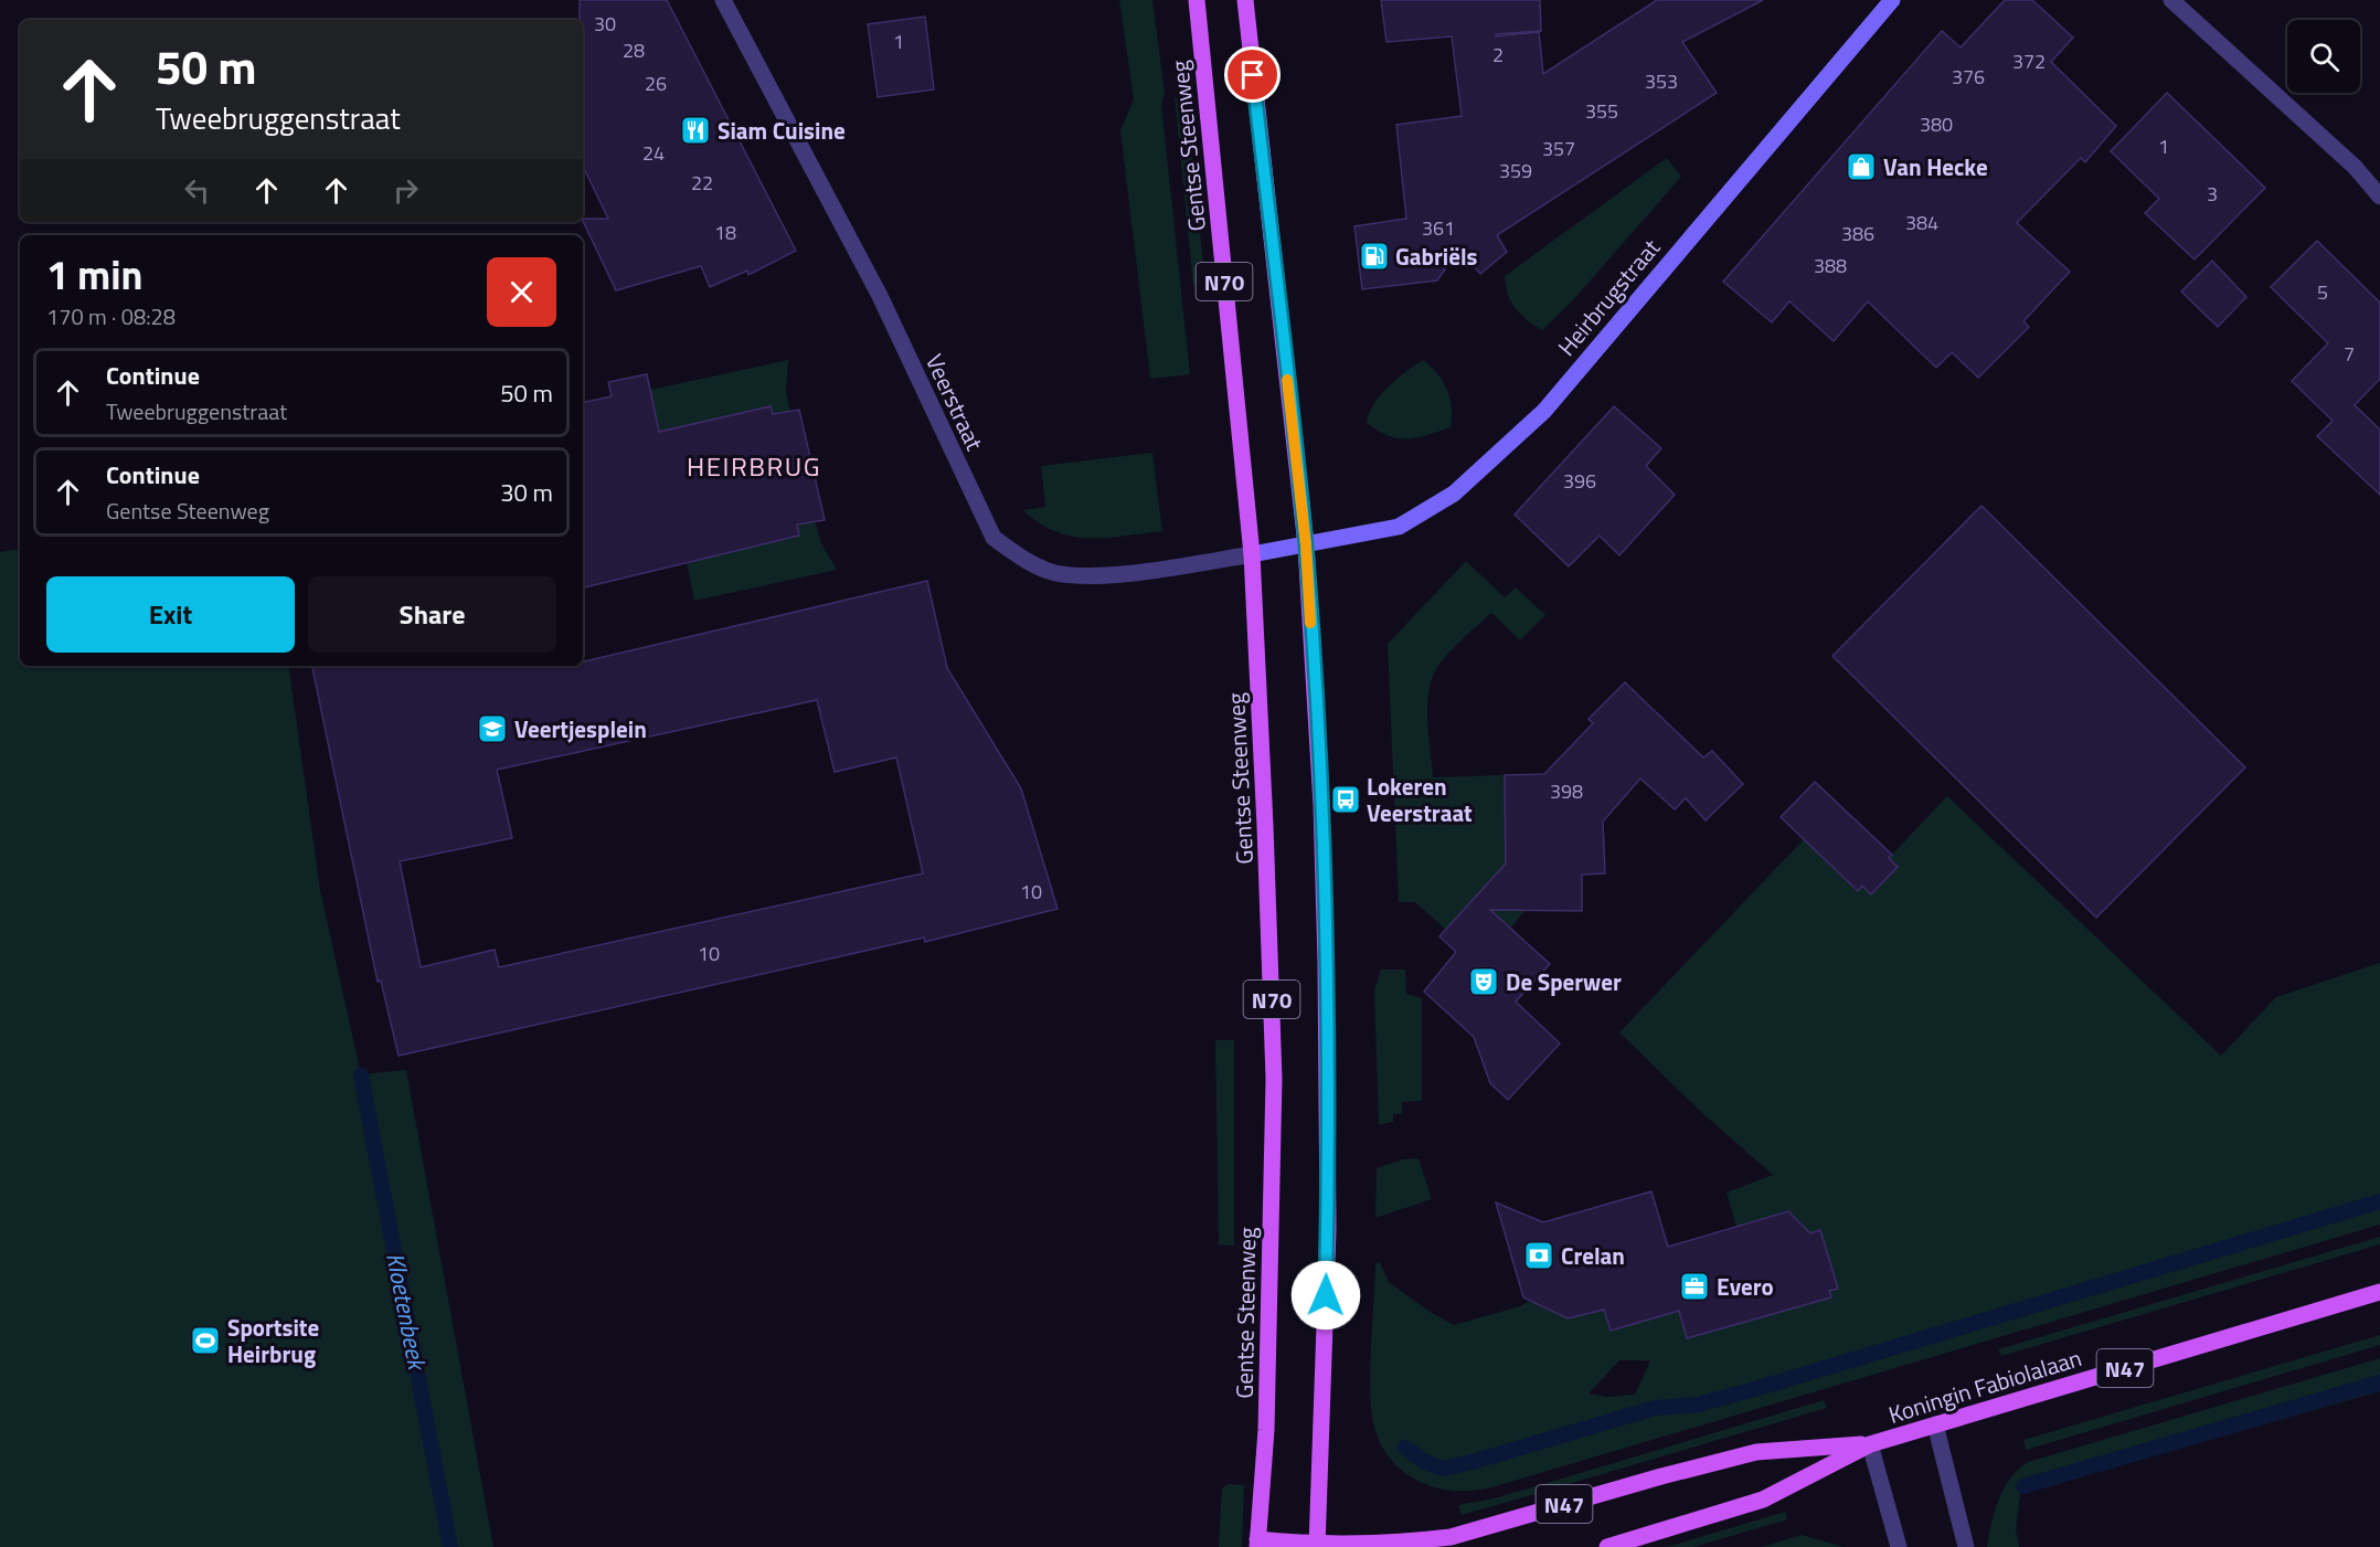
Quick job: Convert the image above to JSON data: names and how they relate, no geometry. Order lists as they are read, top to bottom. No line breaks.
{"streets":{"main road":["Gentse Steenweg","N70","N47","Koningin Fabiolalaan"],"street":["Heirbrugstraat","Veerstraat"]},"crossings":[["Gentse Steenweg","Veerstraat"],["Gentse Steenweg","Koningin Fabiolalaan"],["N70","Heirbrugstraat"],["N70","Veerstraat"],["N70","Koningin Fabiolalaan"],["Heirbrugstraat","Veerstraat"]],"districts":["HEIRBRUG"],"water":["Kloetenbeek"],"places":{"restaurant":["Siam Cuisine"],"shop":["Van Hecke"],"fuel station":["Gabriëls"],"school or university":["Veertjesplein"],"bus stop":["Lokeren Veerstraat"],"theatre":["De Sperwer"],"bank":["Crelan"],"office":["Evero"],"sports":["Sportsite Heirbrug"]},"house_numbers":["30","1","28","2","372","376","353","26","355","380","1","357","24","359","22","3","384","361","18","386","388","5","7","396","398","10","10"],"page":{"turn":["50 m","Tweebruggenstraat"],"heading":["1 min","170 m · 08:28"],"list":[{"name":"Continue","note":"Tweebruggenstraat","value":"50 m"},{"name":"Continue","note":"Gentse Steenweg","value":"30 m"}],"buttons":["Exit","Share"]}}
